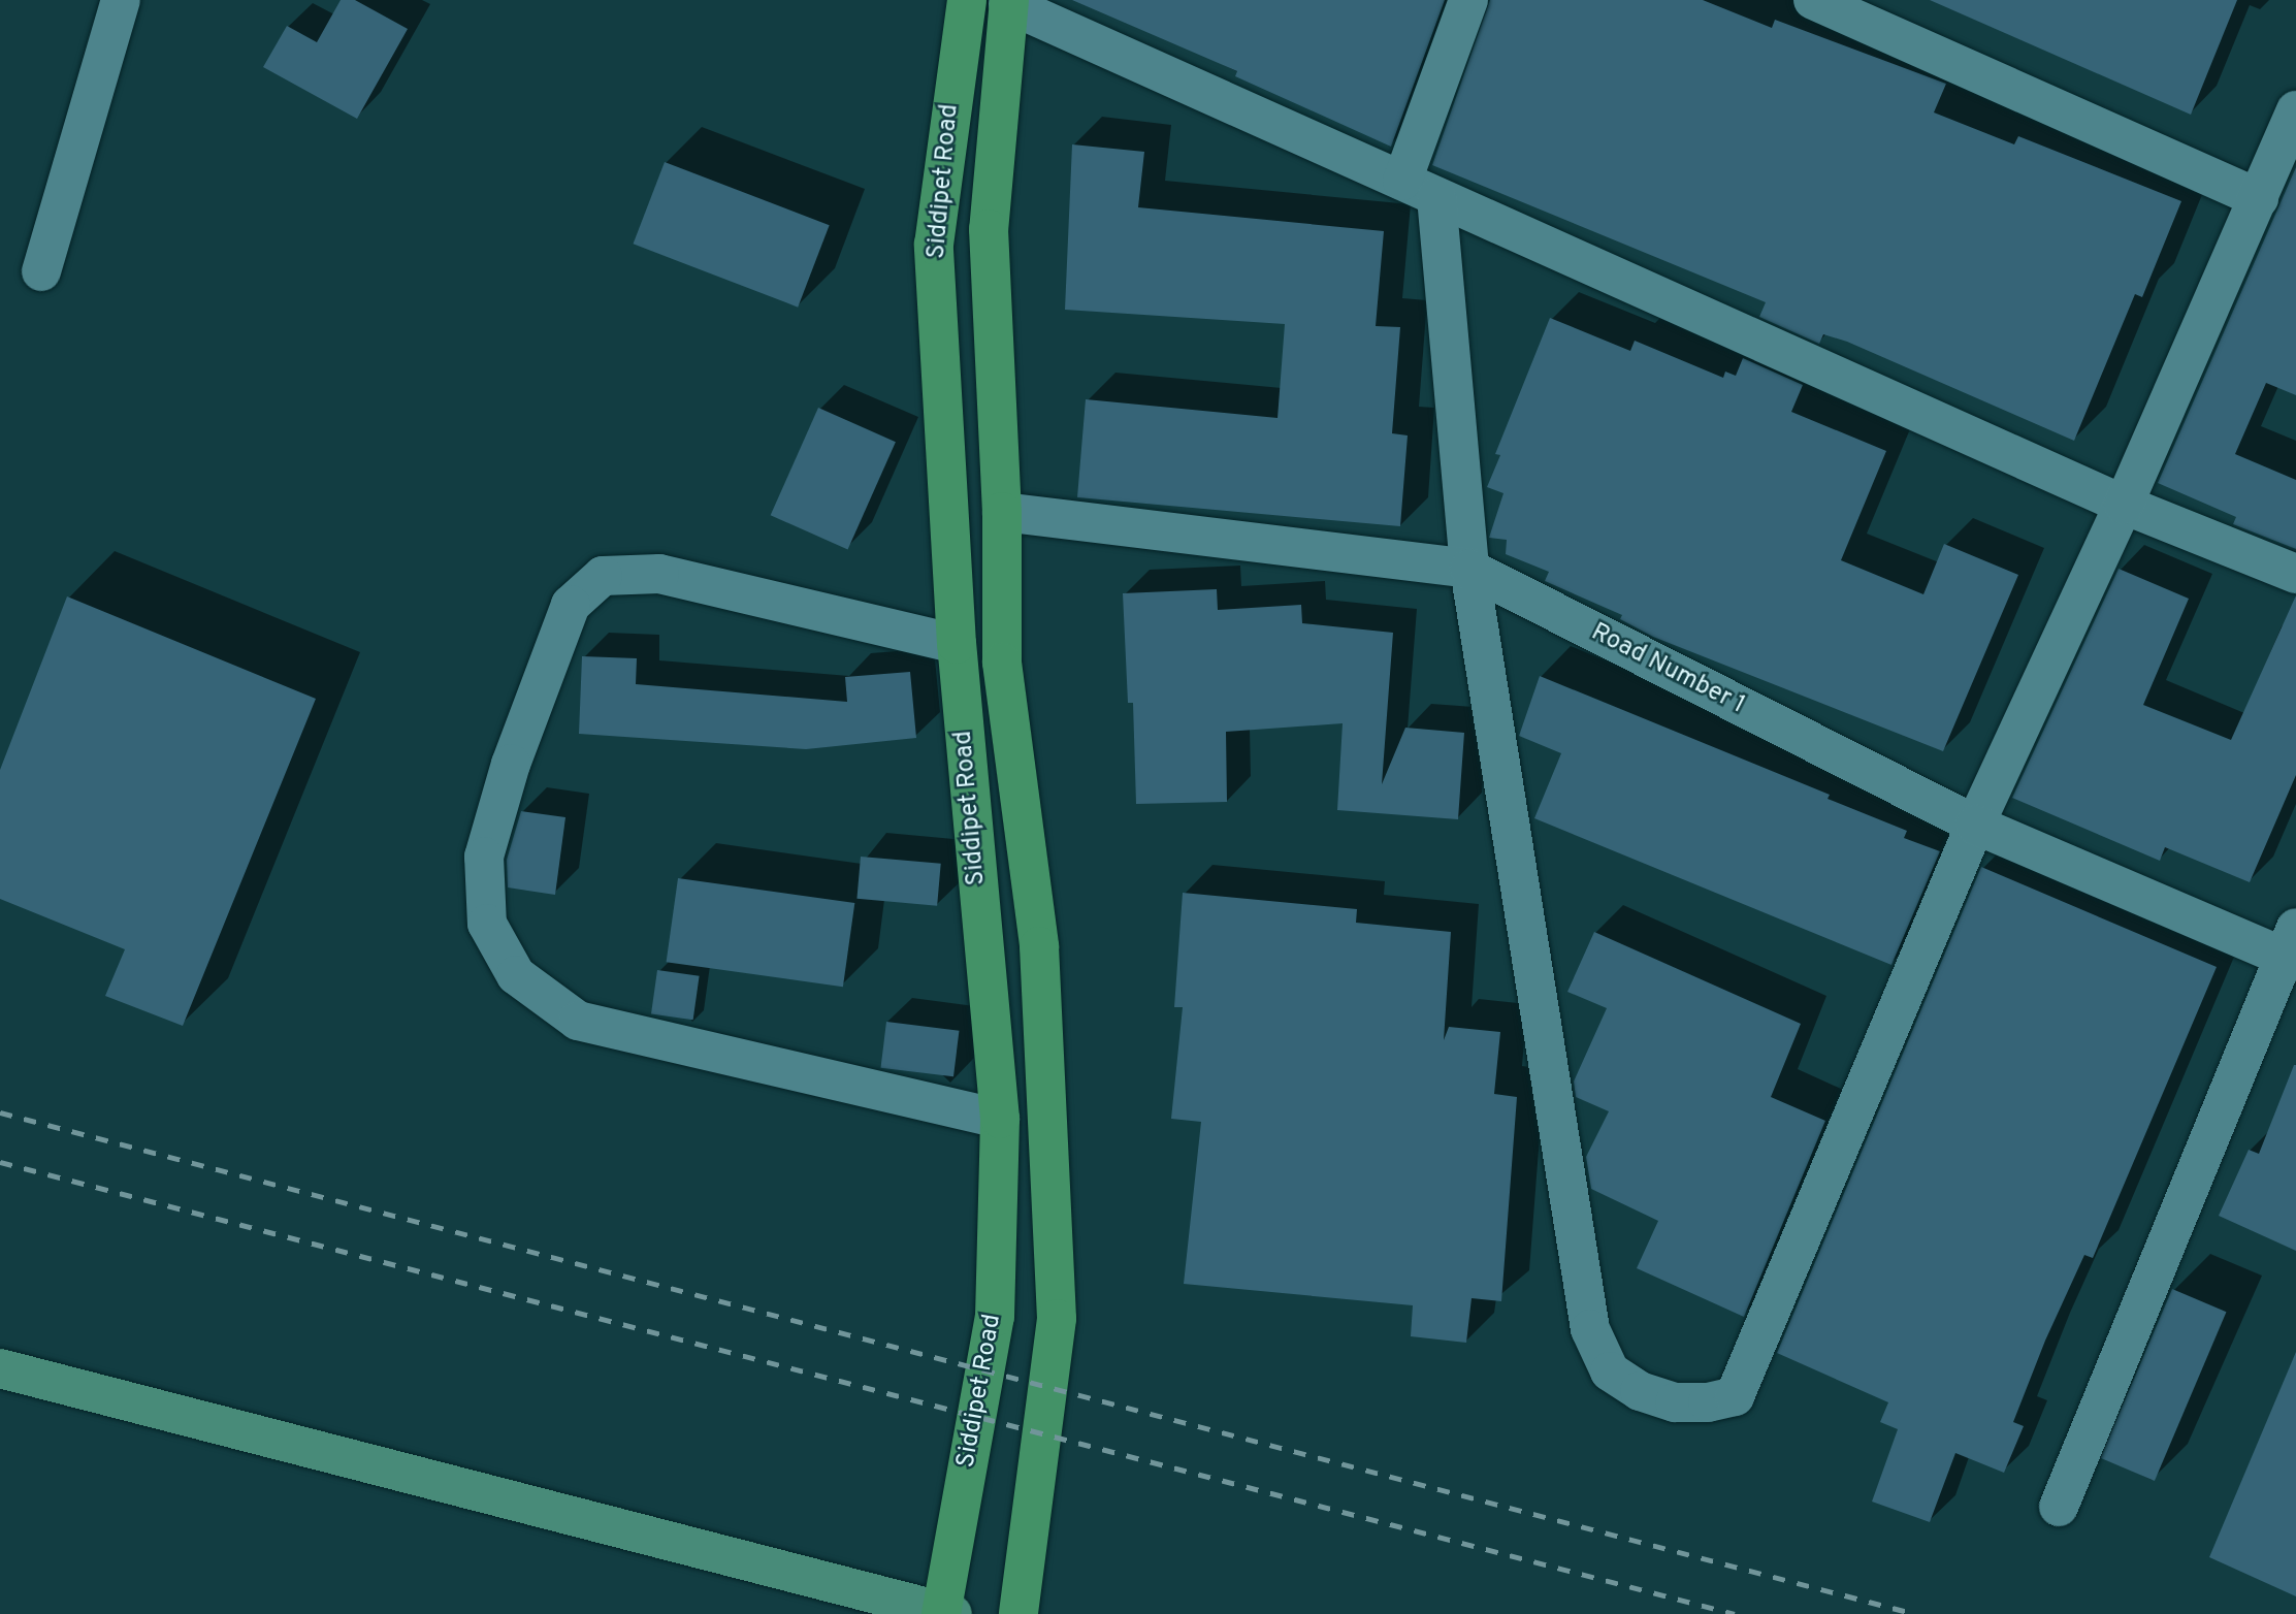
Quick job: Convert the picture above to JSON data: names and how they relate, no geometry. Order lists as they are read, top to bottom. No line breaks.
{"streets":{"main road":["Siddipet Road"],"street":["Road Number 1"]},"crossings":[["Siddipet Road","Road Number 1"]]}
